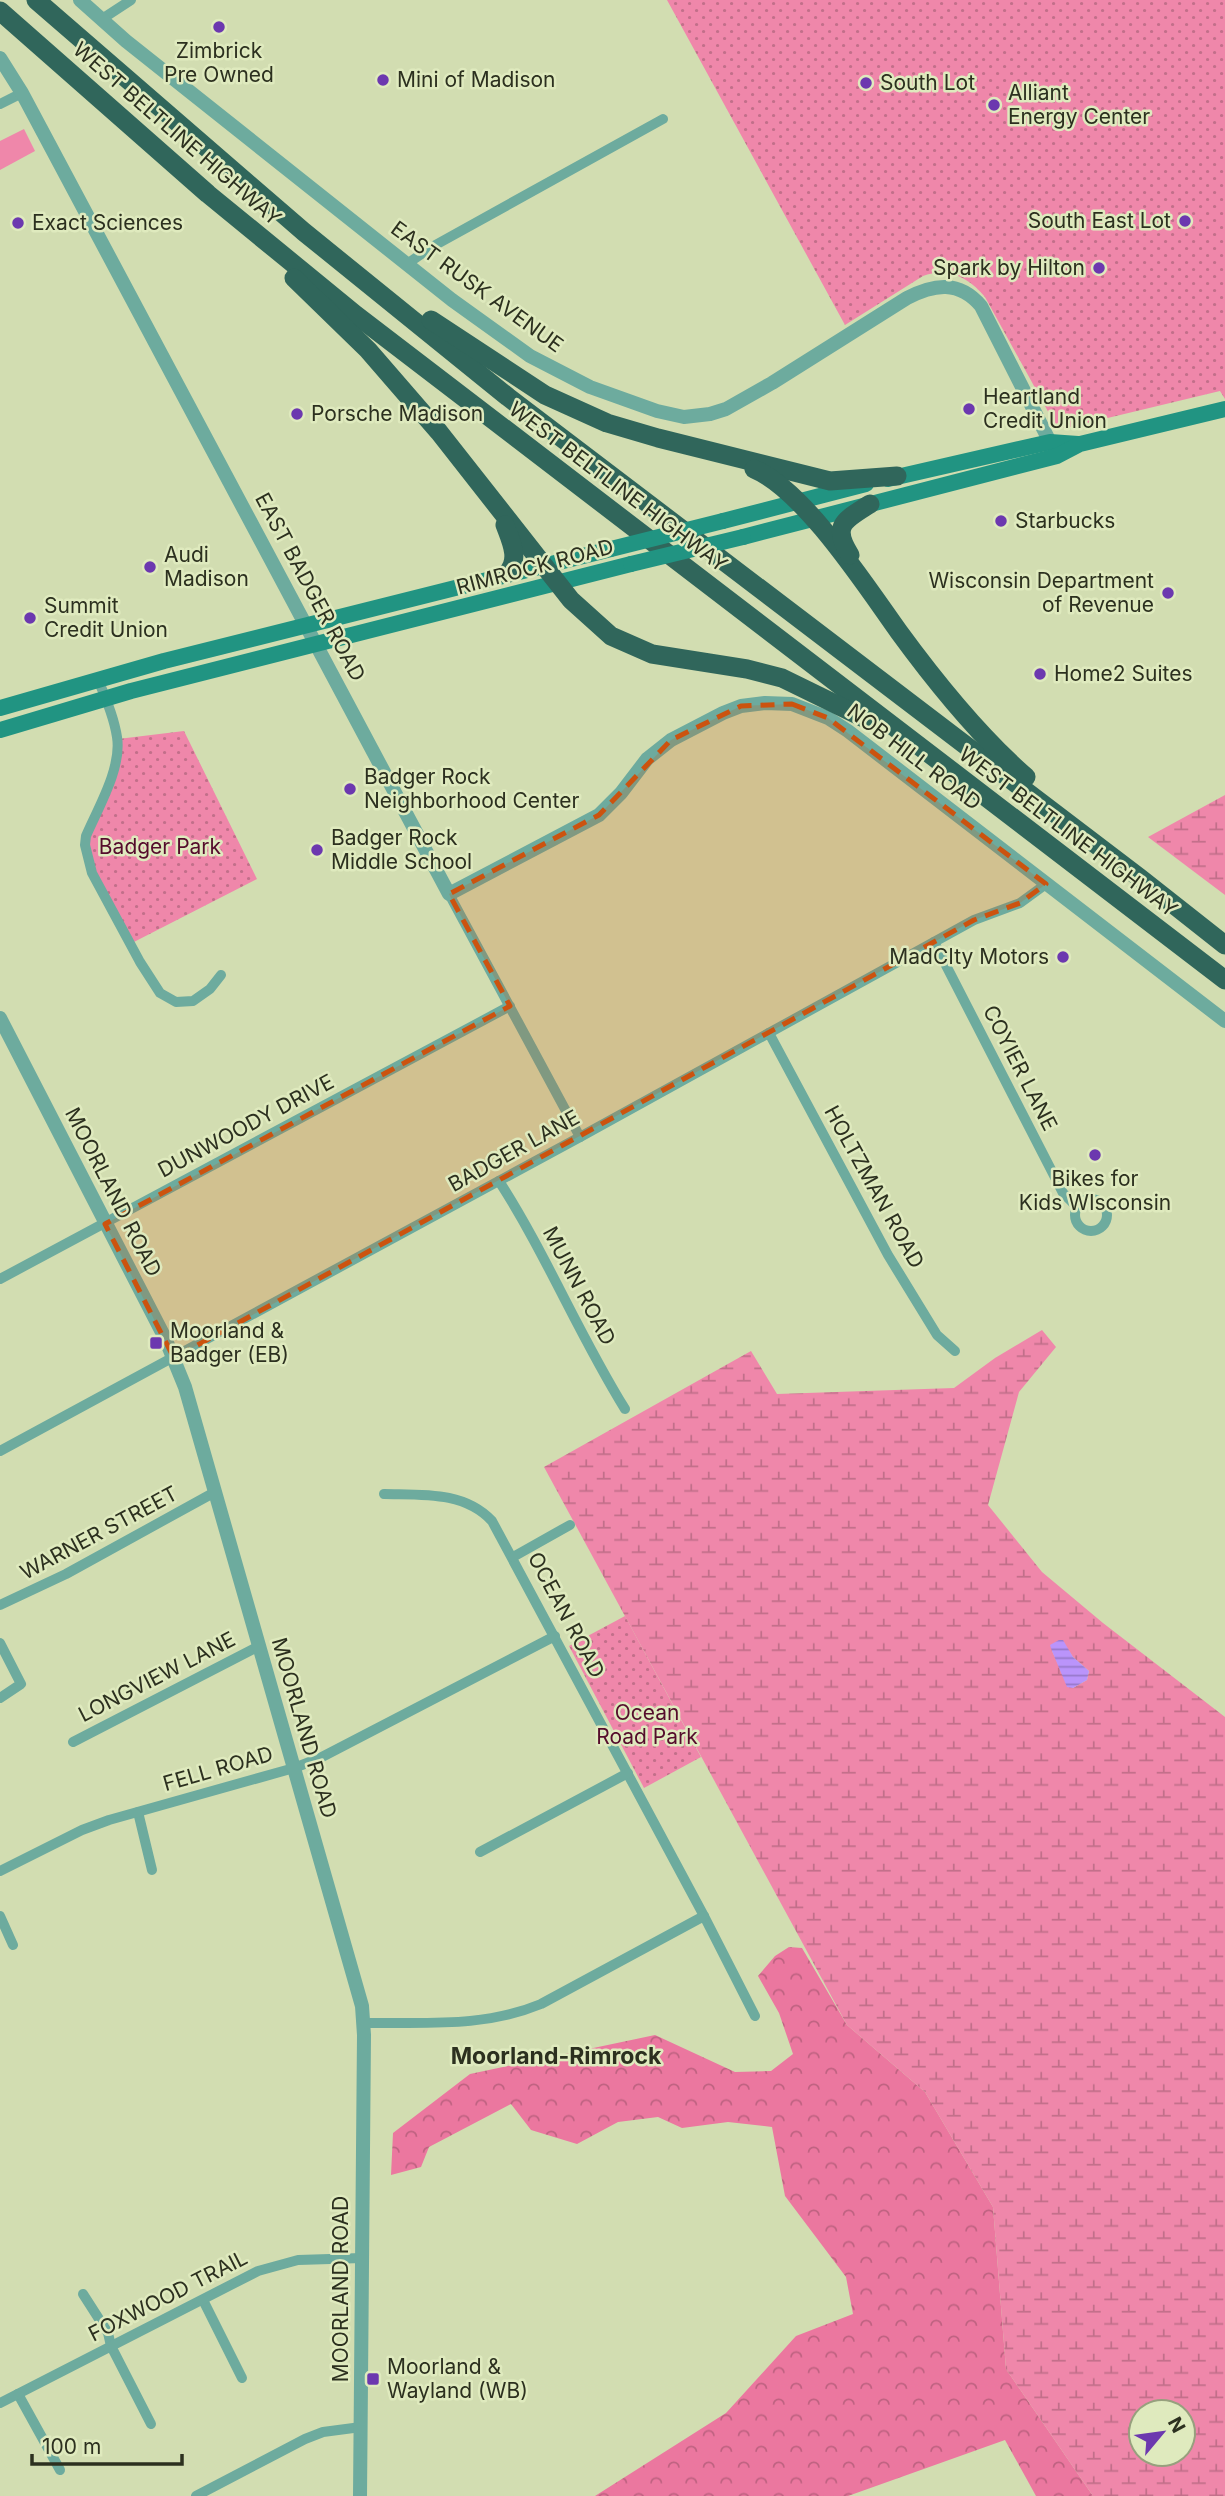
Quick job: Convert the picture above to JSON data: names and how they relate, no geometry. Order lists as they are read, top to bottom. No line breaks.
{"streets":{"highway":["WEST BELTLINE HIGHWAY"],"main road":["RIMROCK ROAD"],"street":["EAST RUSK AVENUE","EAST BADGER ROAD","NOB HILL ROAD","COYIER LANE","DUNWOODY DRIVE","BADGER LANE","HOLTZMAN ROAD","MOORLAND ROAD","MUNN ROAD","WARNER STREET","OCEAN ROAD","LONGVIEW LANE","FELL ROAD","FOXWOOD TRAIL"]},"crossings":[["EAST RUSK AVENUE","RIMROCK ROAD"],["RIMROCK ROAD","EAST BADGER ROAD"],["EAST BADGER ROAD","NOB HILL ROAD"],["EAST BADGER ROAD","DUNWOODY DRIVE"],["EAST BADGER ROAD","BADGER LANE"],["NOB HILL ROAD","BADGER LANE"],["COYIER LANE","BADGER LANE"],["DUNWOODY DRIVE","MOORLAND ROAD"],["BADGER LANE","HOLTZMAN ROAD"],["BADGER LANE","MOORLAND ROAD"],["BADGER LANE","MUNN ROAD"],["MOORLAND ROAD","WARNER STREET"],["MOORLAND ROAD","LONGVIEW LANE"],["MOORLAND ROAD","FELL ROAD"],["MOORLAND ROAD","FOXWOOD TRAIL"],["OCEAN ROAD","FELL ROAD"]],"districts":["Moorland-Rimrock"],"parks":["Badger Park","Ocean Road Park"],"places":{"other":["Zimbrick Pre Owned","Mini of Madison","South Lot","Alliant Energy Center","South East Lot","Exact Sciences","Spark by Hilton","Heartland Credit Union","Porsche Madison","Starbucks","Audi Madison","Wisconsin Department of Revenue","Summit Credit Union","Home2 Suites","Badger Rock Neighborhood Center","Badger Rock Middle School","MadCIty Motors","Bikes for Kids WIsconsin"],"transit":["Moorland & Badger (EB)","Moorland & Wayland (WB)"]},"scale_bar":"100 m","north":"top right"}
